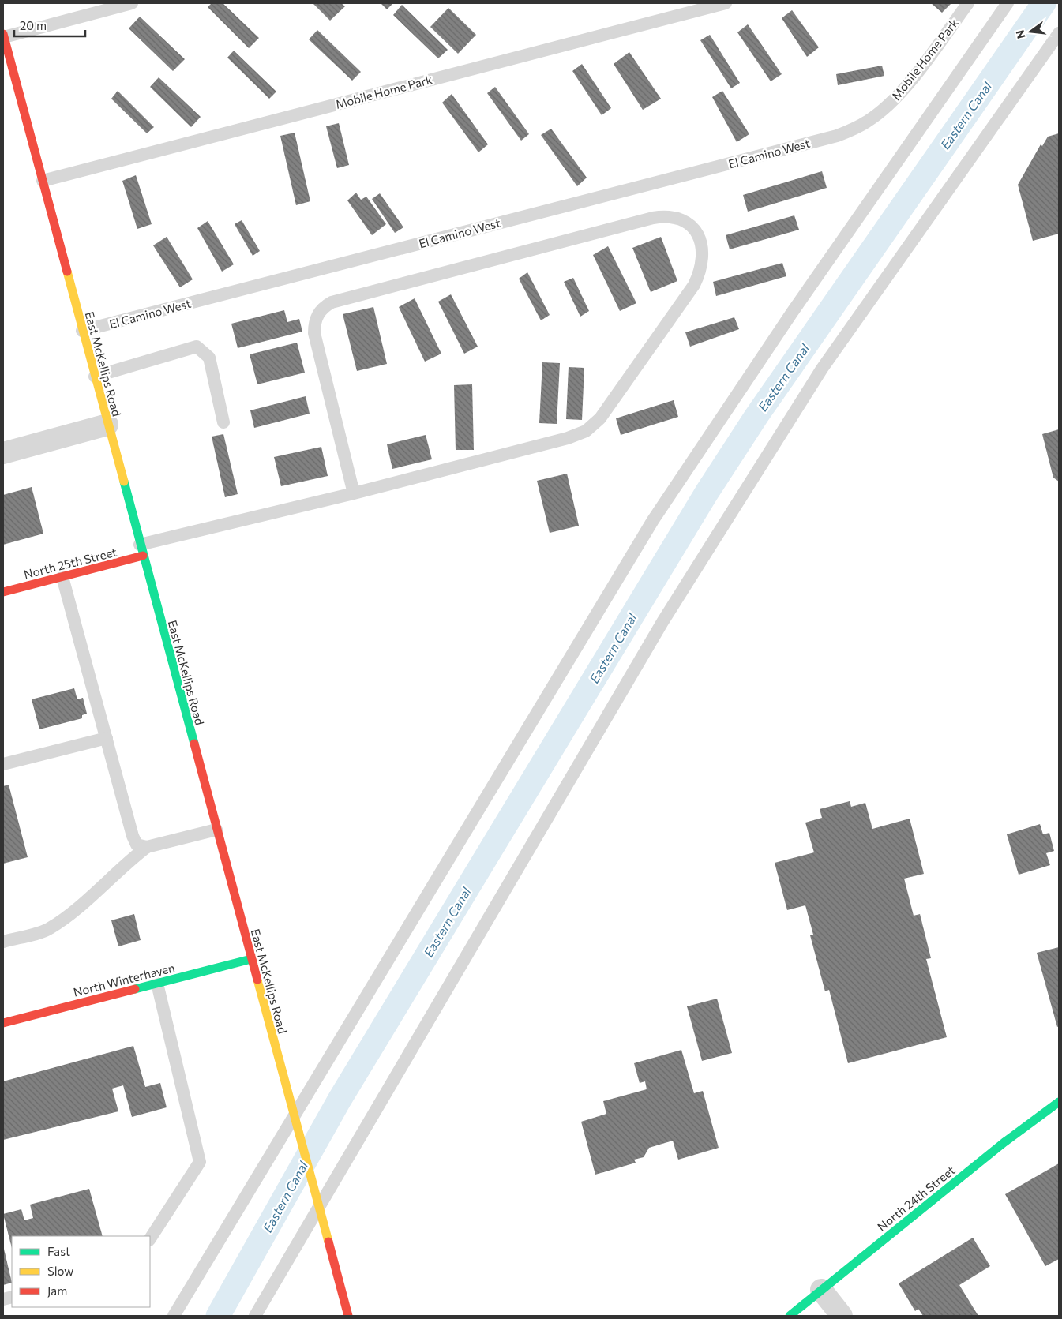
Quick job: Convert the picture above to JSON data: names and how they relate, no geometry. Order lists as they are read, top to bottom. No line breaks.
{"streets":{"main road":["East McKellips Road","North 25th Street","North Winterhaven","North 24th Street"],"lane":["Mobile Home Park","El Camino West"]},"crossings":[["Mobile Home Park","El Camino West"],["Mobile Home Park","East McKellips Road"],["El Camino West","East McKellips Road"],["East McKellips Road","North 25th Street"],["East McKellips Road","North Winterhaven"]],"water":["Eastern Canal"],"legend":["Fast","Slow","Jam"],"scale_bar":"20 m","north":"left"}
